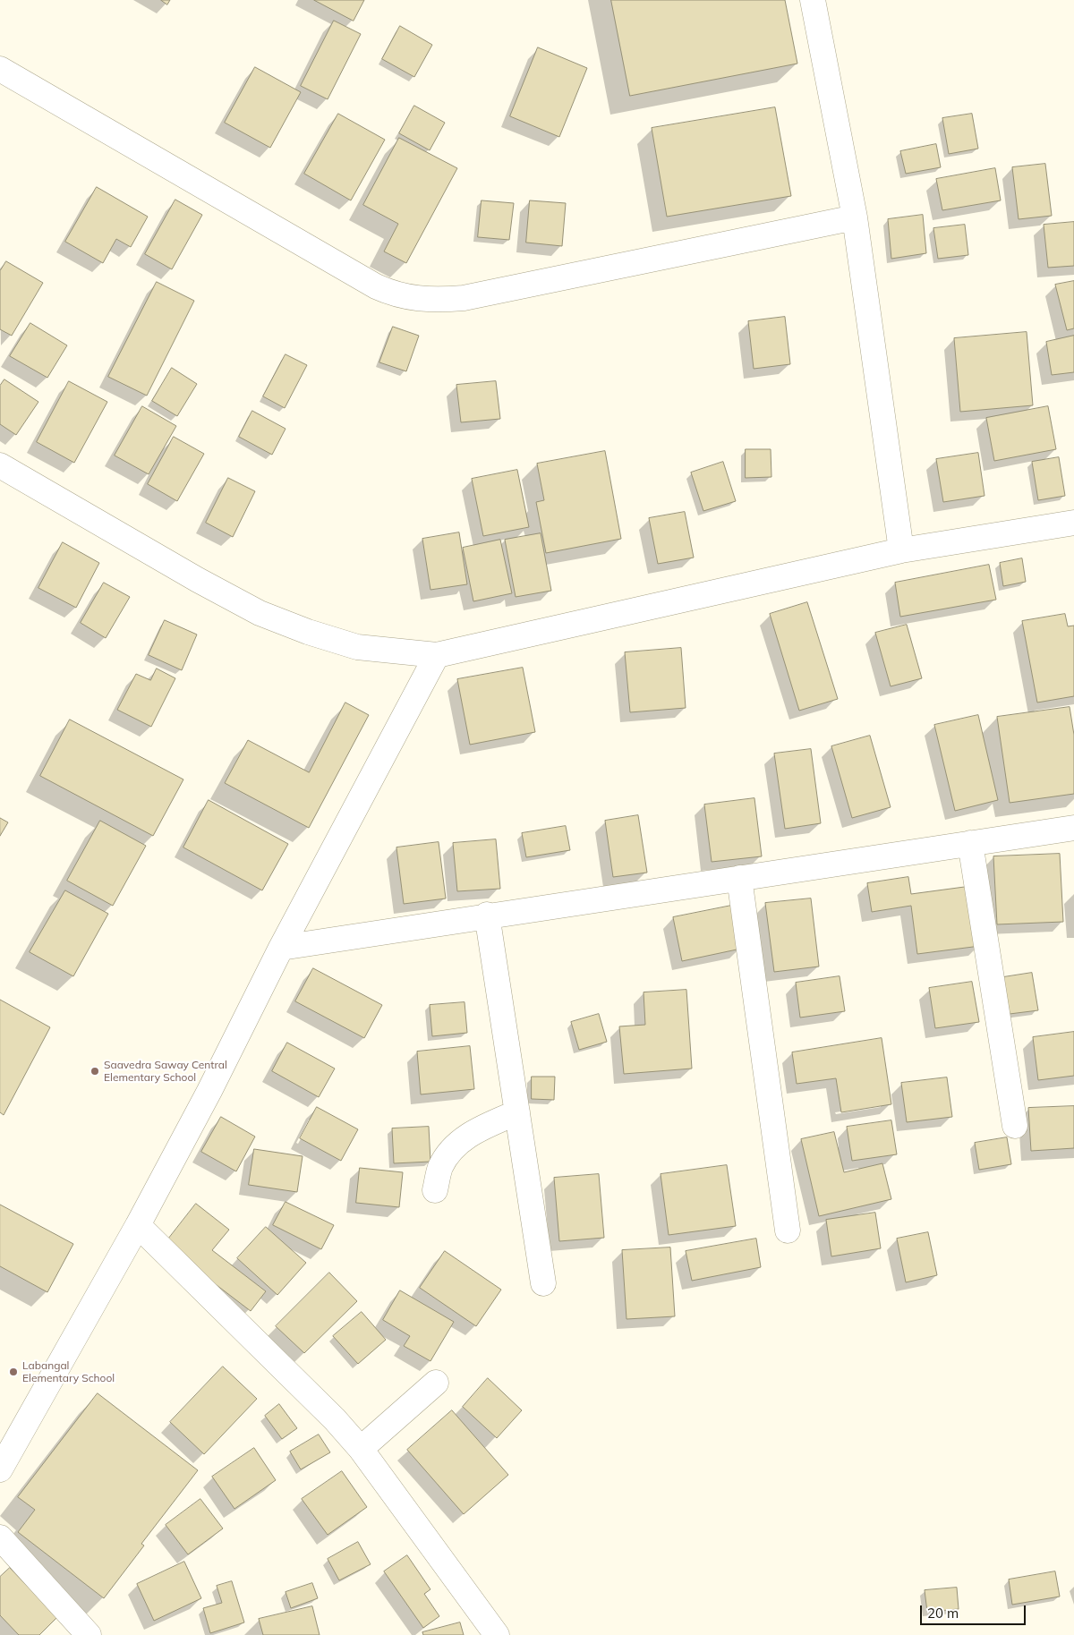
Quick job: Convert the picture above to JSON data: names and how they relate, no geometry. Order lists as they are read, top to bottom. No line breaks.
{"places":["Saavedra Saway Central Elementary School","Labangal Elementary School"],"scale_bar":"20 m"}
